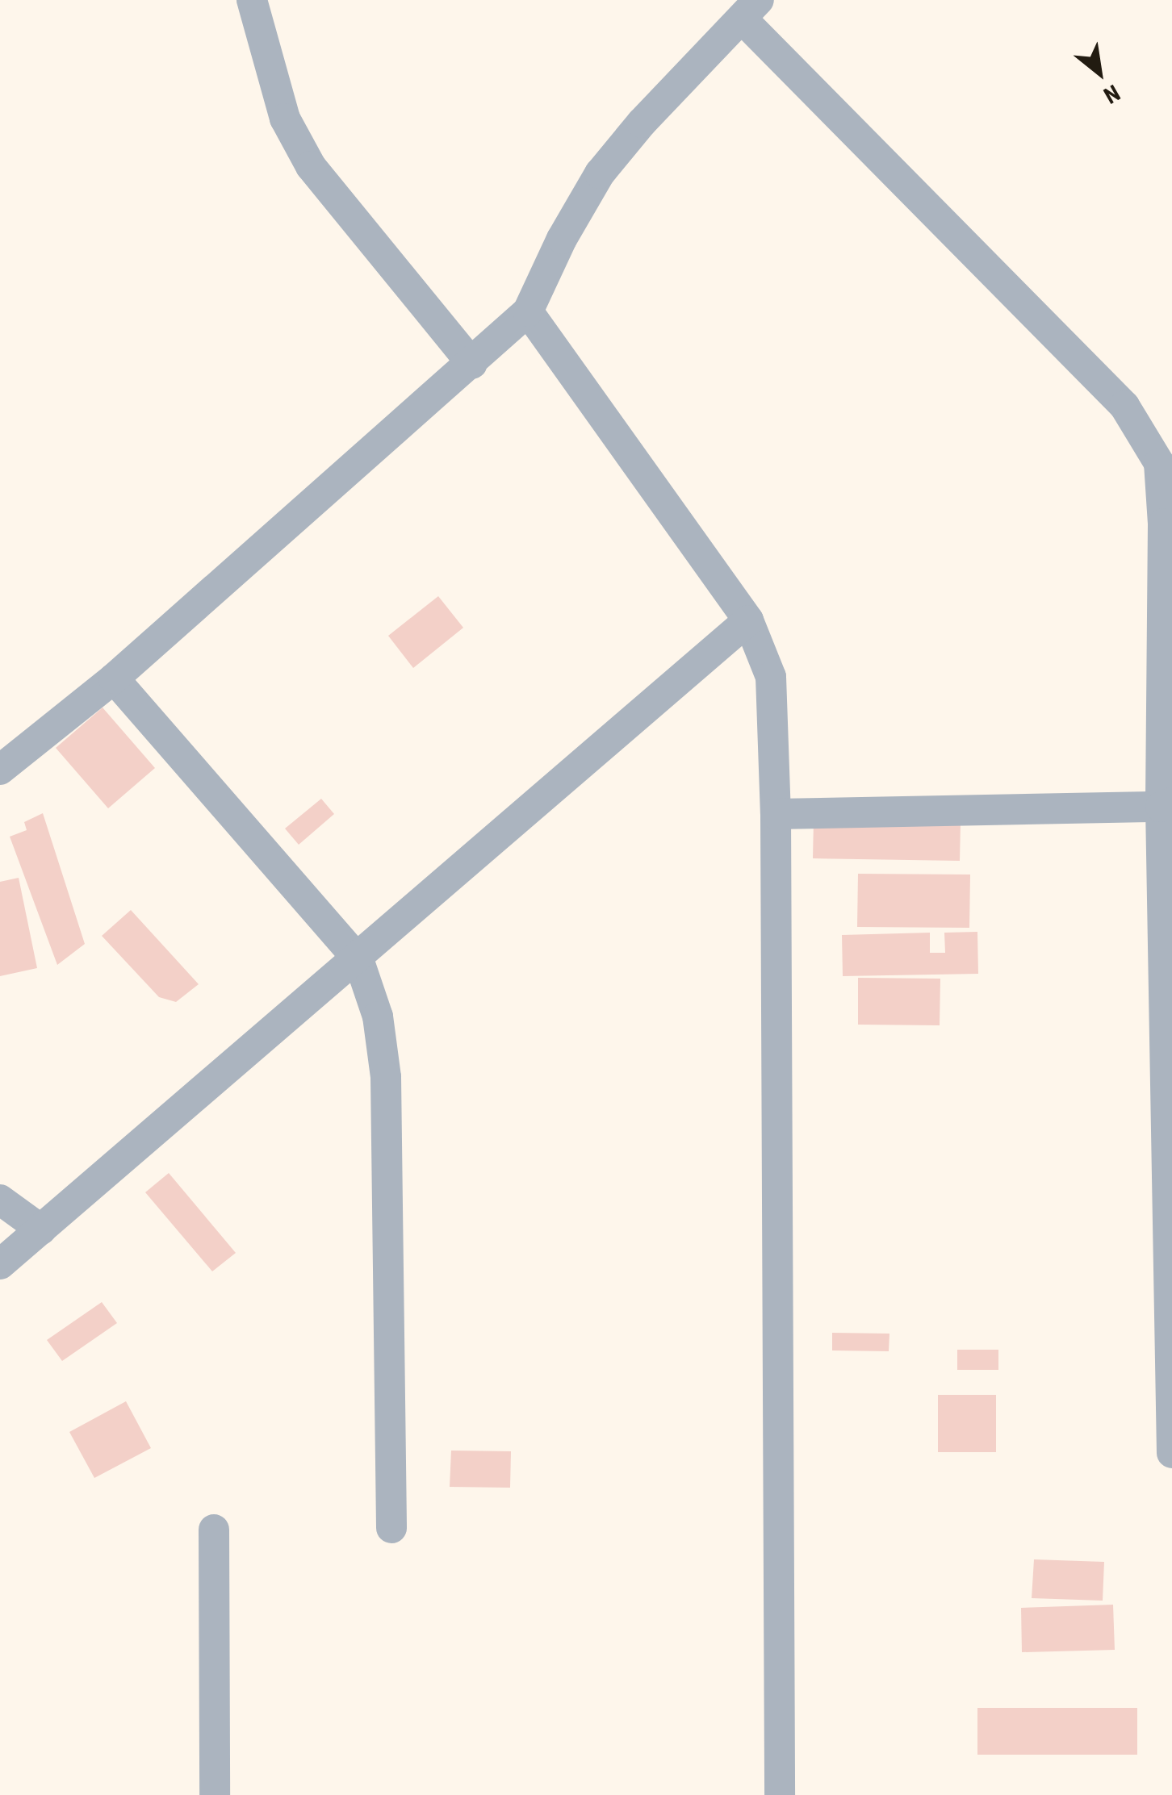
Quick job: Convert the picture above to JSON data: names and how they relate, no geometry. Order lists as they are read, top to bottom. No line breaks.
{"north":"bottom right"}
